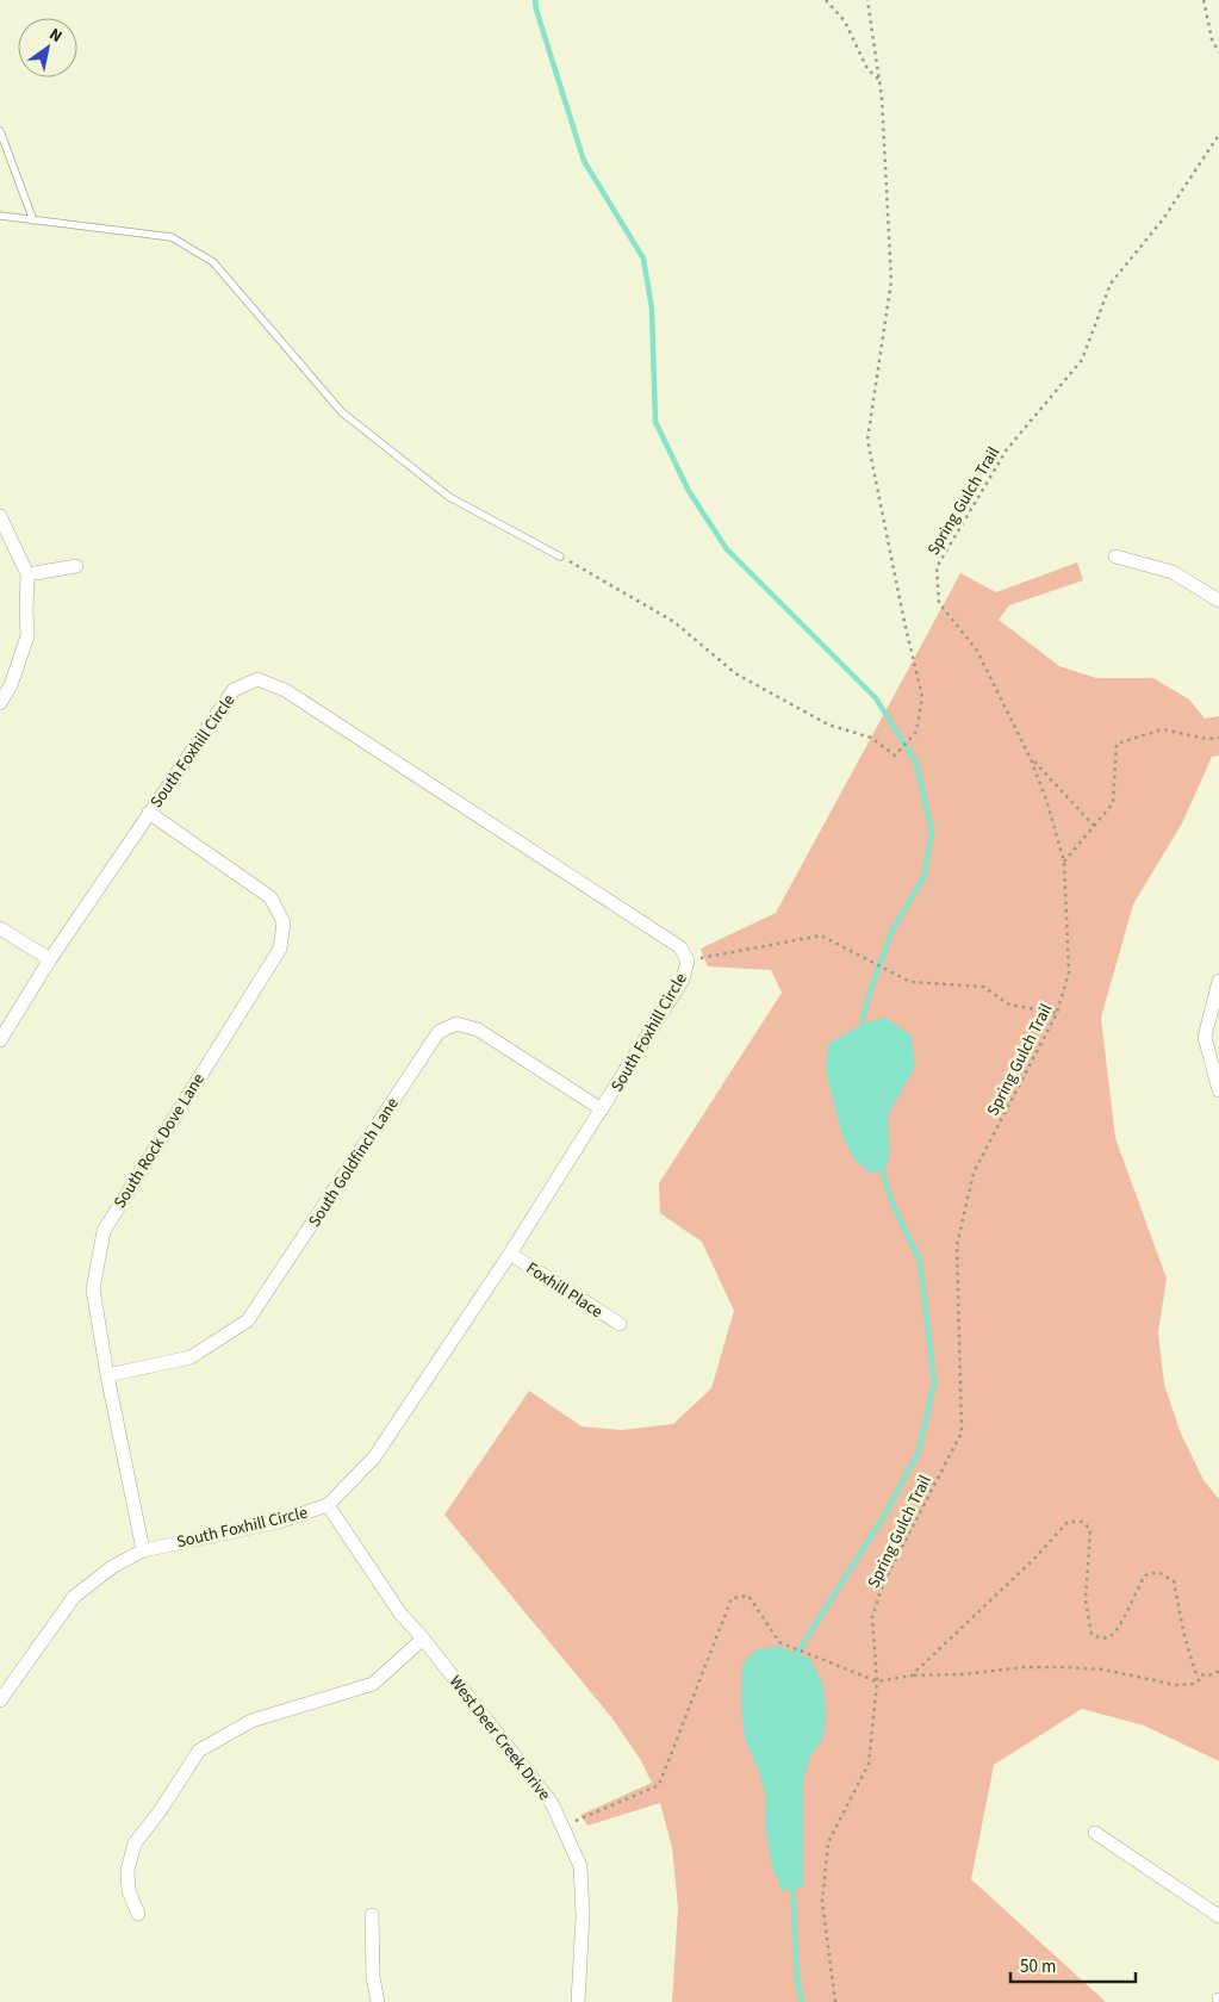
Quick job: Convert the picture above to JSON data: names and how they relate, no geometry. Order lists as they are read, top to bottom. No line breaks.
{"streets":{"street":["South Foxhill Circle","South Rock Dove Lane","South Goldfinch Lane","Foxhill Place","West Deer Creek Drive"],"path":["Spring Gulch Trail"]},"crossings":[["South Foxhill Circle","South Rock Dove Lane"],["South Foxhill Circle","South Goldfinch Lane"],["South Foxhill Circle","Foxhill Place"],["South Foxhill Circle","West Deer Creek Drive"],["South Rock Dove Lane","South Goldfinch Lane"]],"scale_bar":"50 m","north":"top right"}
